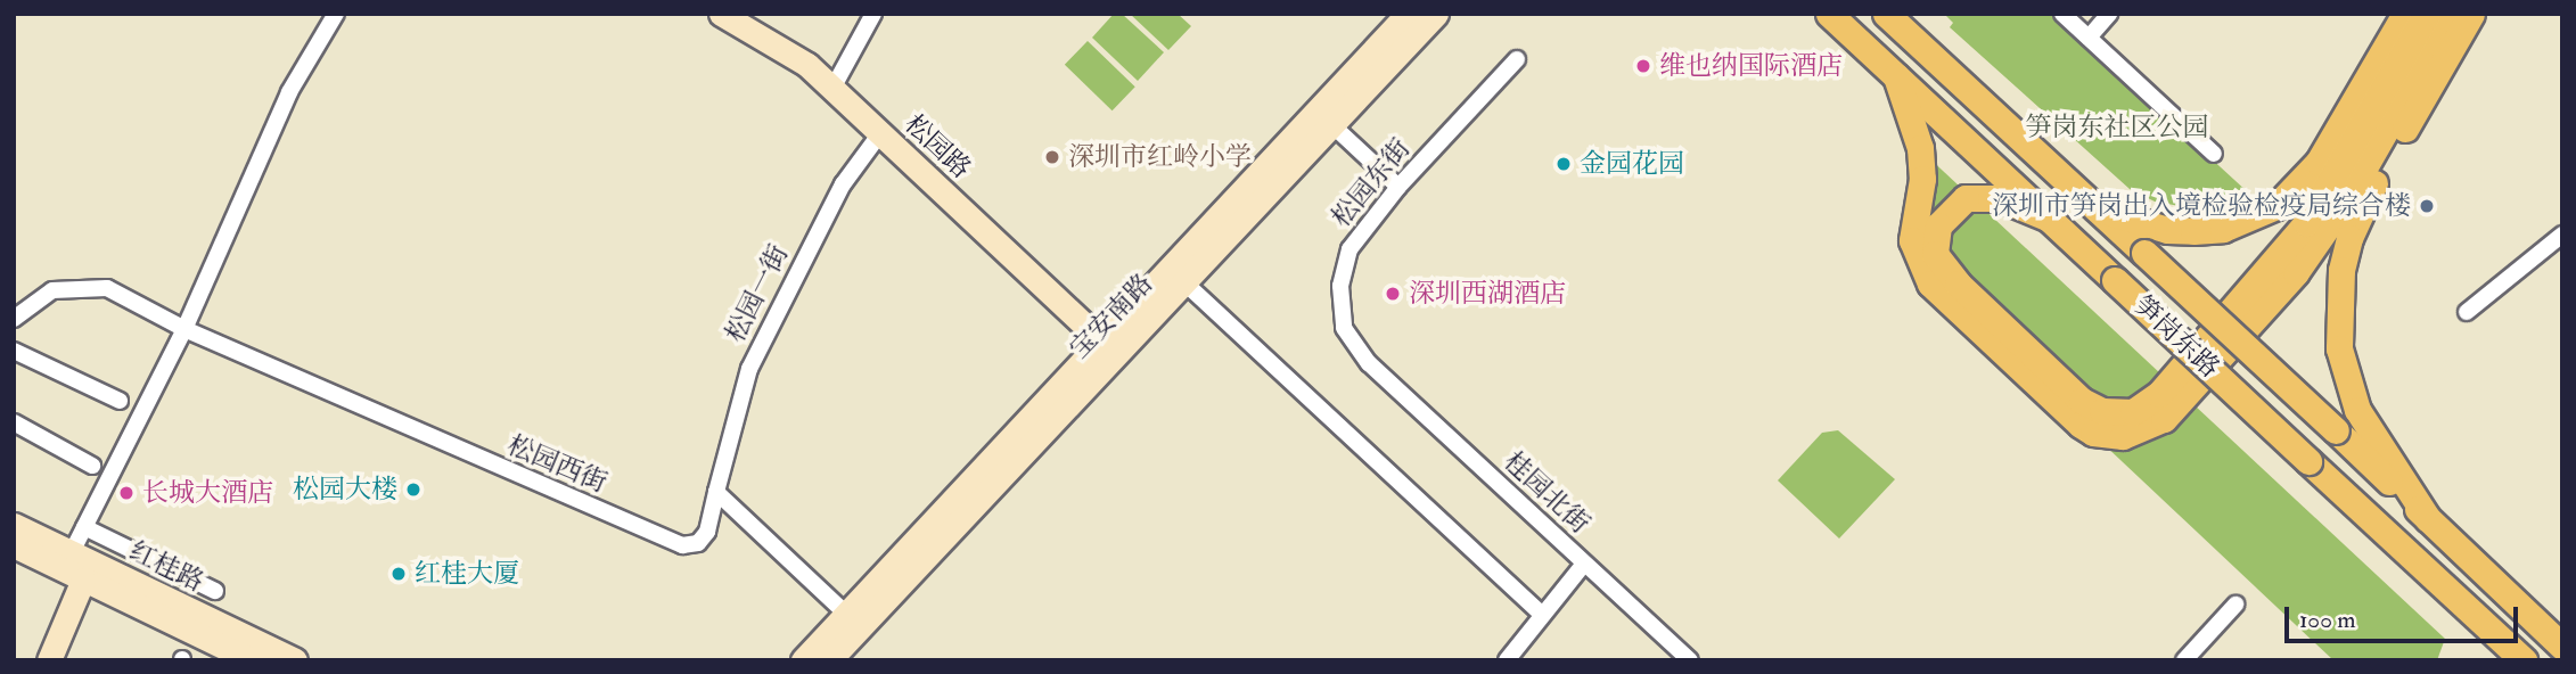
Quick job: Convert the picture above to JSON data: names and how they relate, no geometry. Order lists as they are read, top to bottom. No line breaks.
{"streets":{"main road":["笋岗东路"],"street":["松园路","松园东街","松园一街","宝安南路","松园西街","桂园北街","红桂路"]},"crossings":[["松园路","松园一街"],["松园路","宝安南路"],["松园东街","桂园北街"],["松园一街","松园西街"]],"parks":["笋岗东社区公园"],"places":["维也纳国际酒店","深圳市红岭小学","金园花园","深圳市笋岗出入境检验检疫局综合楼","深圳西湖酒店","松园大楼","长城大酒店","红桂大厦"],"scale_bar":"100 m"}
